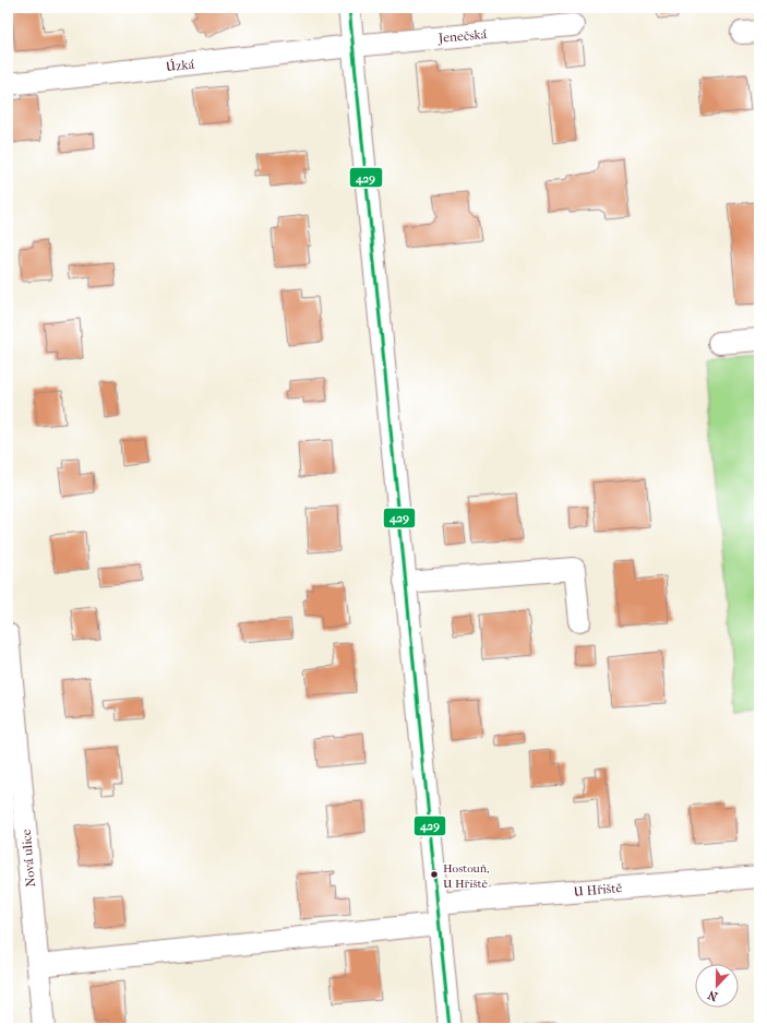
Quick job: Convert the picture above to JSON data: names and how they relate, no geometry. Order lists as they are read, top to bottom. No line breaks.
{"streets":{"street":["Jenečská","Úzká","Nová ulice","U Hřiště"]},"crossings":[["Jenečská","Úzká"],["Nová ulice","U Hřiště"]],"places":["Hostouň, U Hřiště"],"lines":["transit line 429"],"north":"bottom"}
